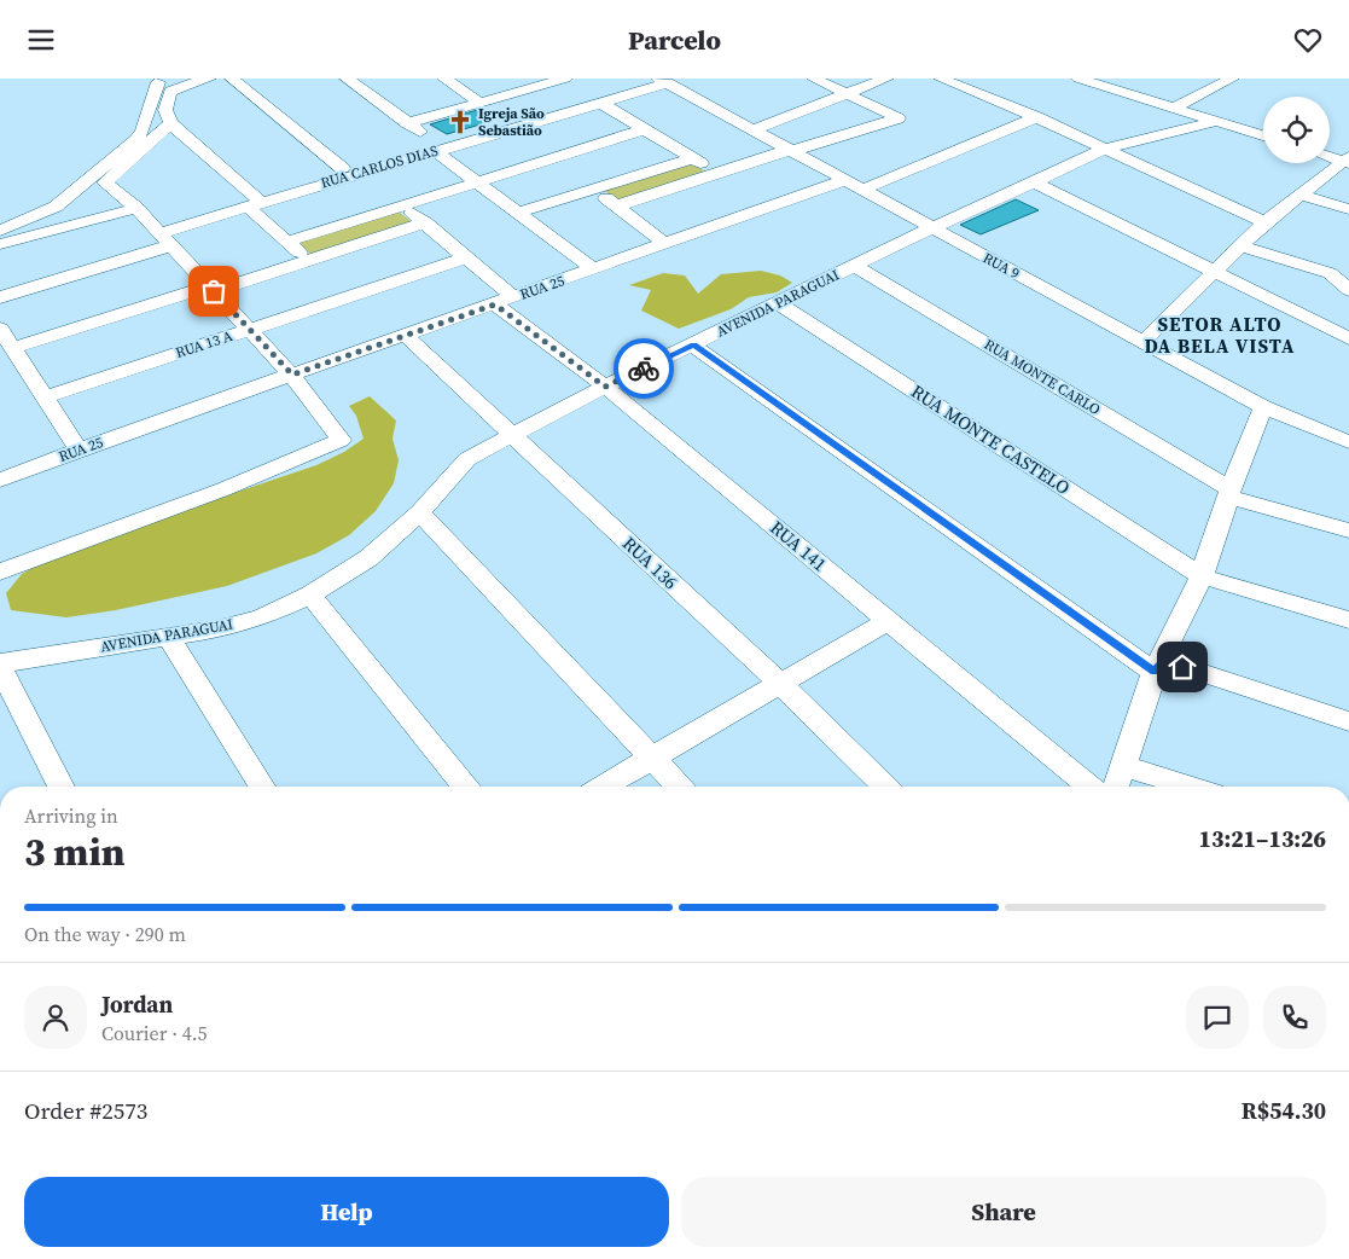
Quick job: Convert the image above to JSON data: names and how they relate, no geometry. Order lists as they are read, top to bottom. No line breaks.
{"streets":{"street":["RUA CARLOS DIAS","RUA 9","RUA 25","AVENIDA PARAGUAI","RUA 13 A","RUA MONTE CARLO","RUA MONTE CASTELO","RUA 141","RUA 136"]},"crossings":[["RUA CARLOS DIAS","RUA 9"],["RUA 9","RUA 25"],["RUA 9","AVENIDA PARAGUAI"],["RUA 25","RUA 141"],["RUA 25","RUA 136"],["AVENIDA PARAGUAI","RUA MONTE CARLO"],["AVENIDA PARAGUAI","RUA MONTE CASTELO"],["AVENIDA PARAGUAI","RUA 141"],["AVENIDA PARAGUAI","RUA 136"],["RUA 13 A","RUA 141"]],"districts":["SETOR ALTO DA BELA VISTA"],"places":{"church":["Igreja São Sebastião"]},"page":{"header":"Parcelo","heading":["3 min","Arriving in","13:21–13:26"],"panel":["Jordan","Courier · 4.5","Order #2573","R$54.30"],"bar":"On the way · 290 m","buttons":["Help","Share"]}}
